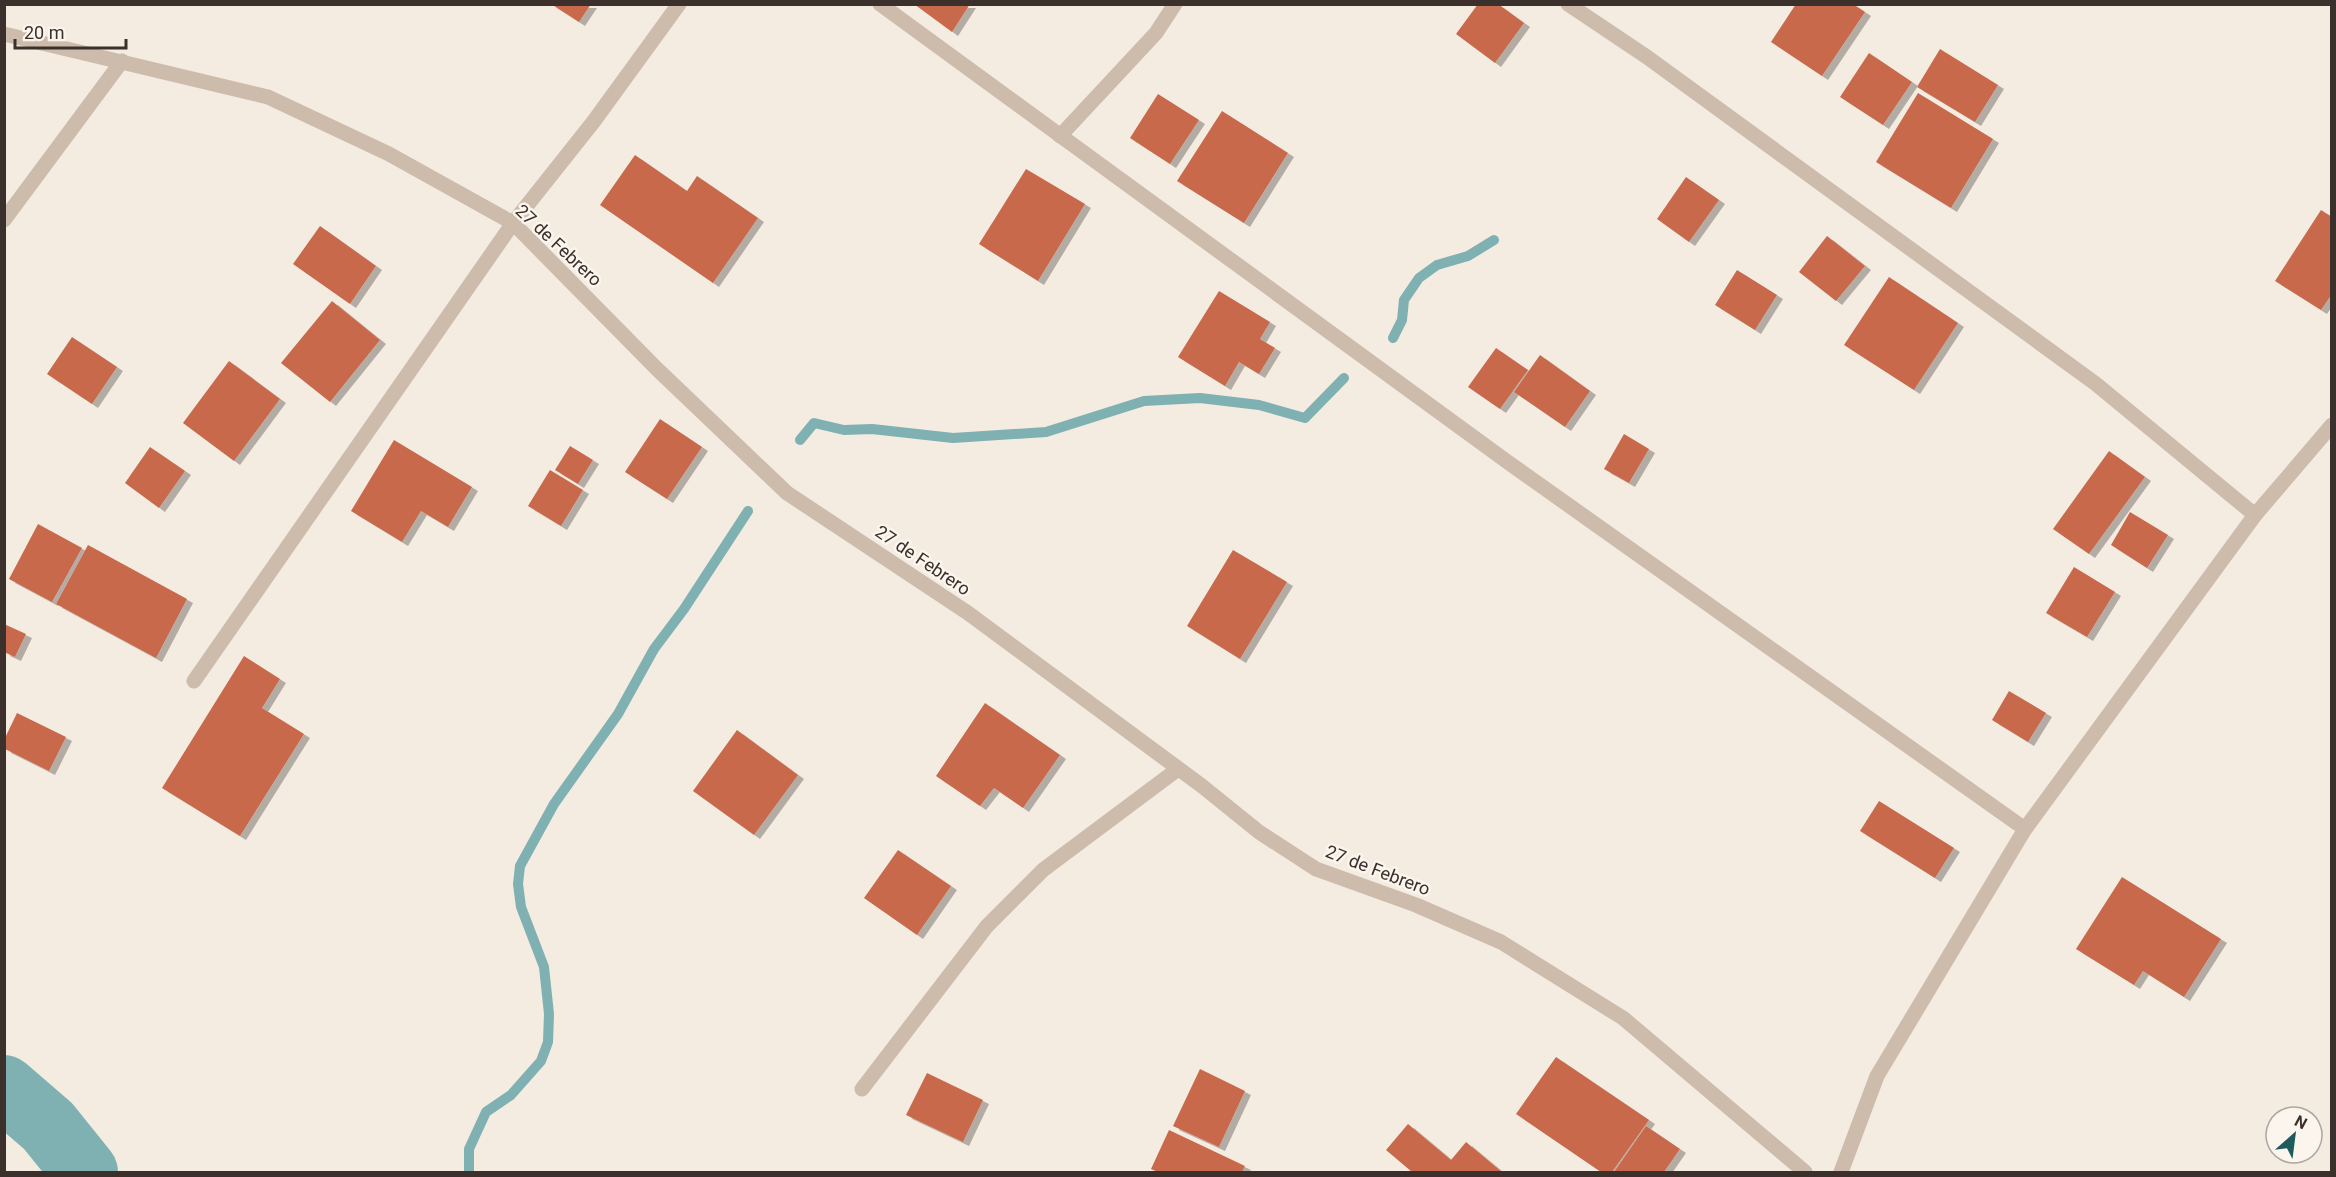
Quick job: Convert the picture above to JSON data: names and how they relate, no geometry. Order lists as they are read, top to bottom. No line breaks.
{"streets":{"street":["27 de Febrero"]},"scale_bar":"20 m","north":"top right"}
